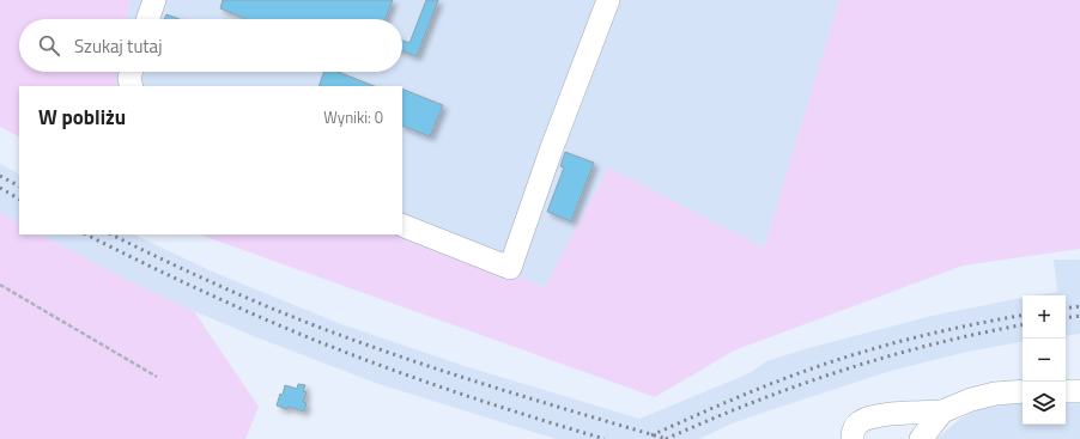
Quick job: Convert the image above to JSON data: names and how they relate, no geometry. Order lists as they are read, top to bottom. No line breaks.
{"page":{"search":"Szukaj tutaj","heading":["W pobliżu","Wyniki: 0"],"map_buttons":["+","−"]}}
